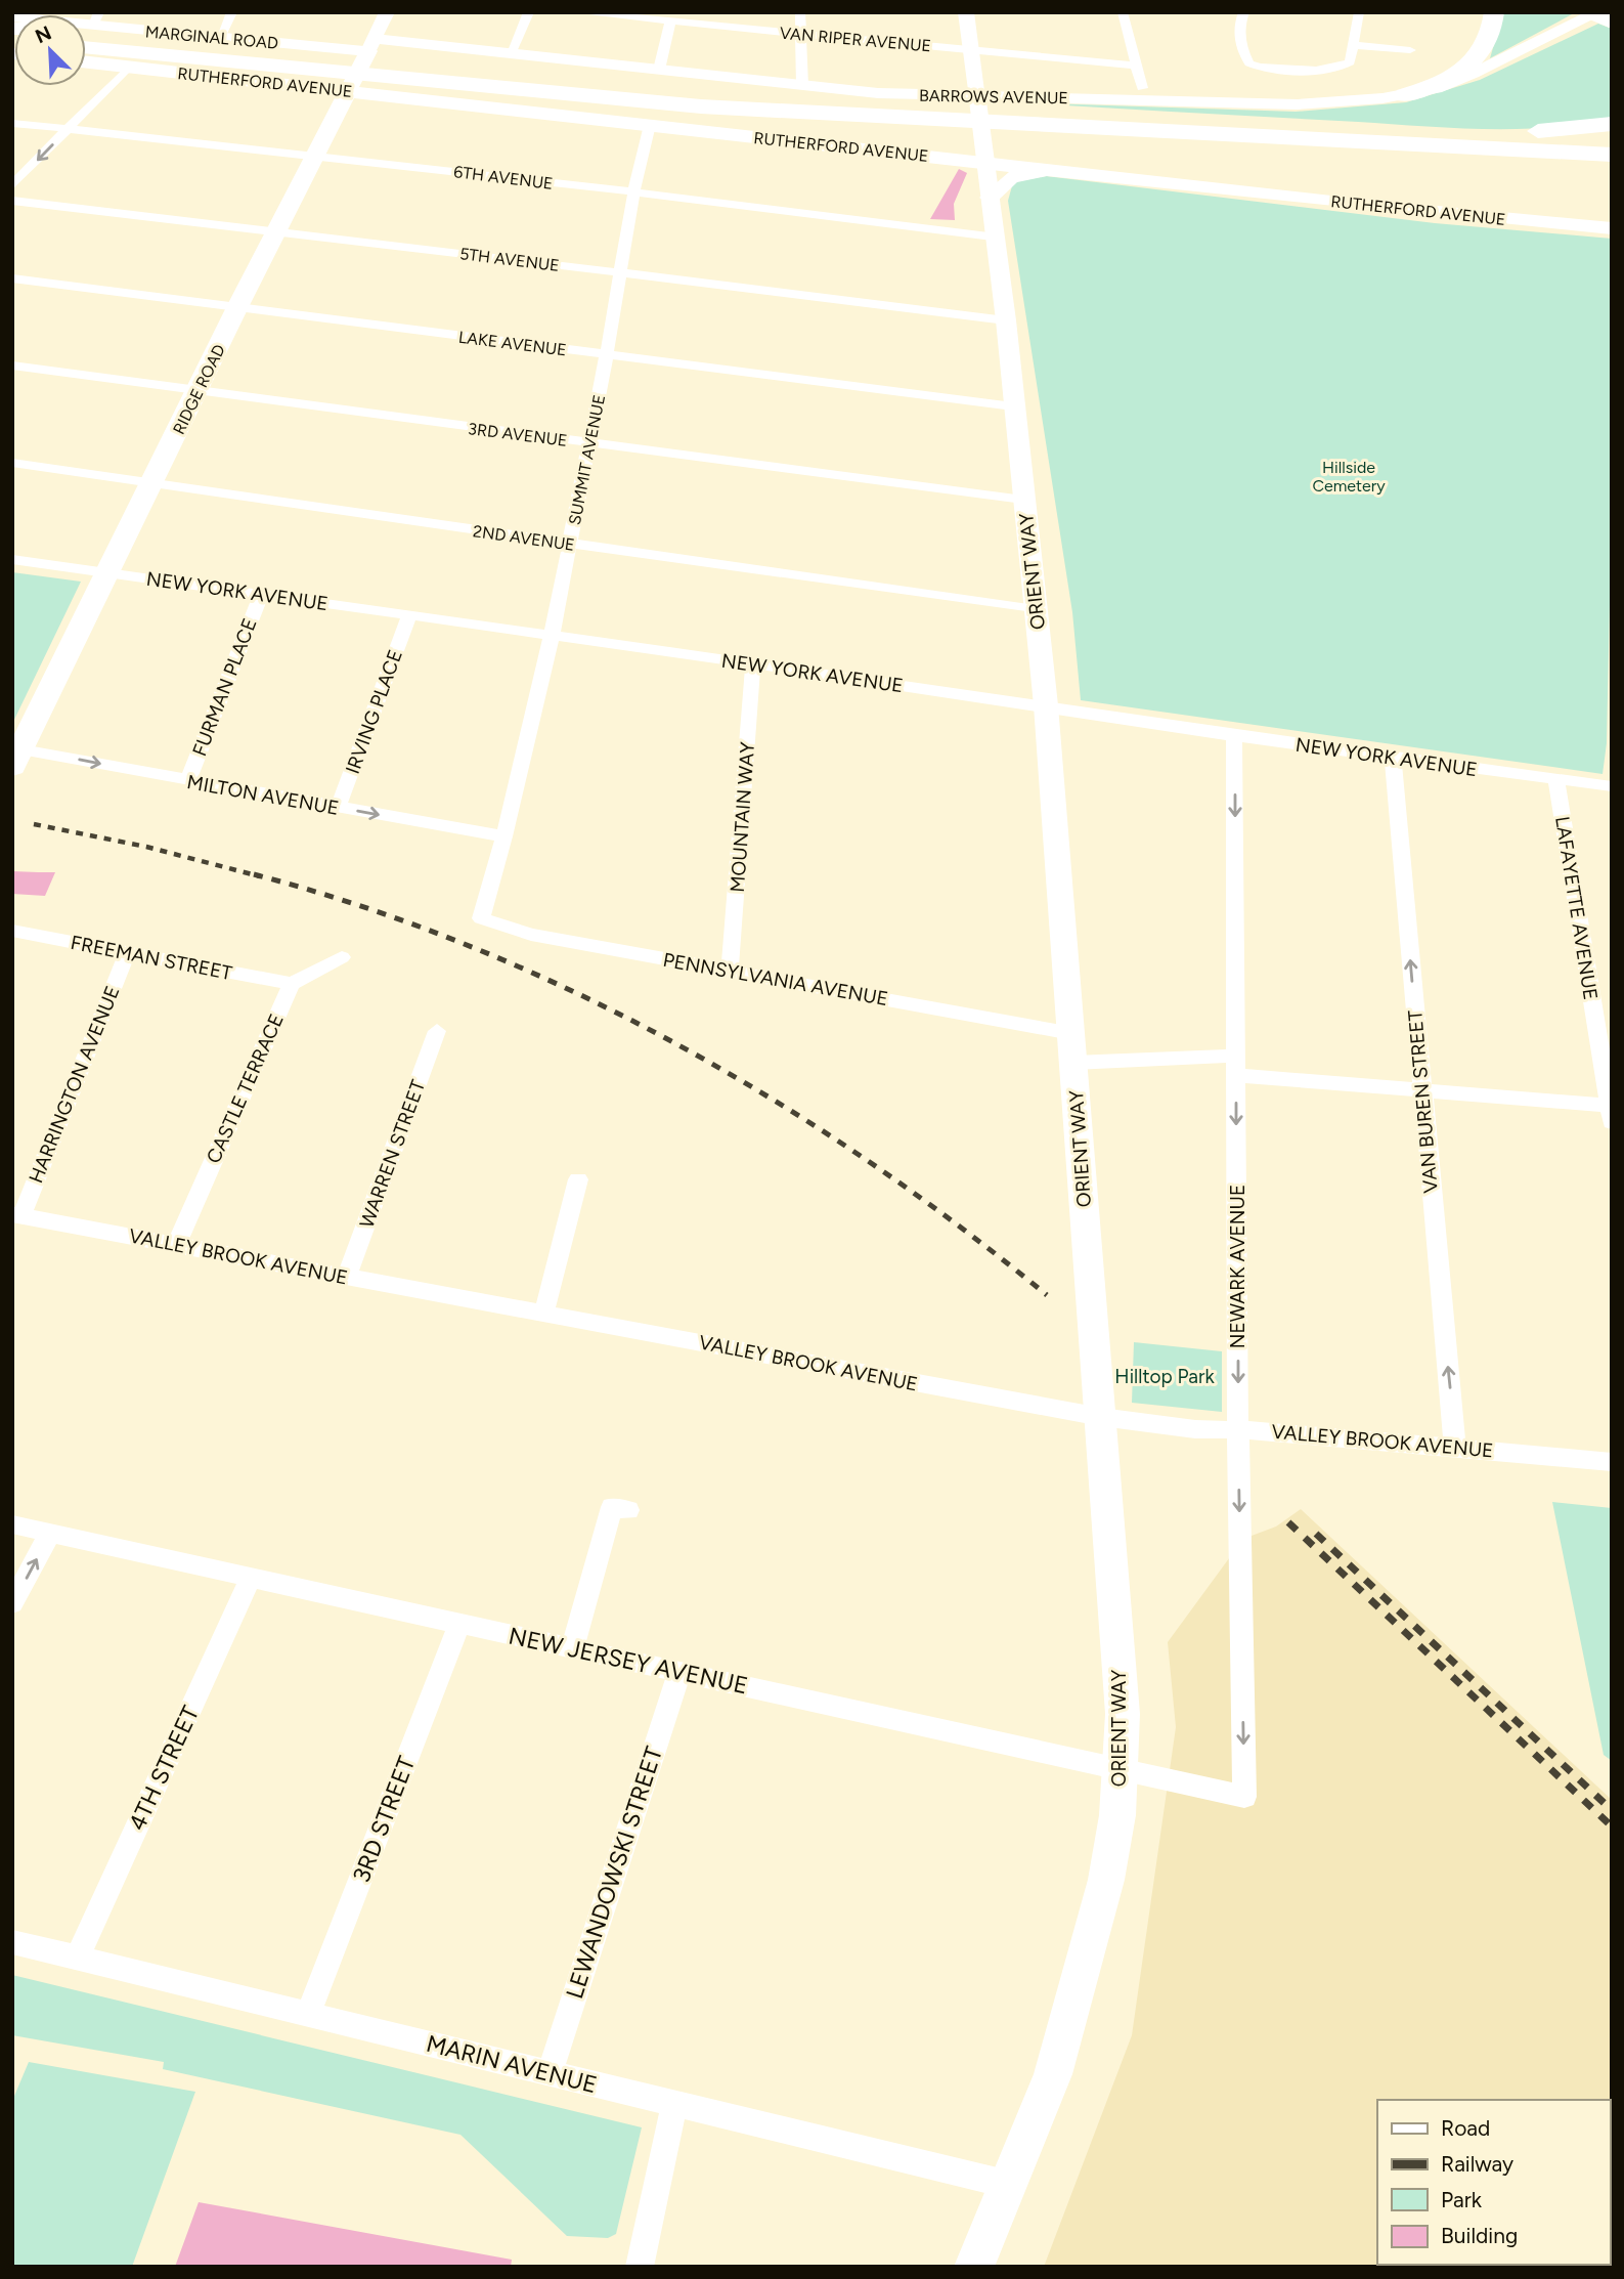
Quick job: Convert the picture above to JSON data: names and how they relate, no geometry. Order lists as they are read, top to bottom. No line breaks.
{"streets":{"main road":["MARGINAL ROAD","RUTHERFORD AVENUE","RIDGE ROAD"],"street":["VAN RIPER AVENUE","BARROWS AVENUE","6TH AVENUE","5TH AVENUE","LAKE AVENUE","3RD AVENUE","SUMMIT AVENUE","2ND AVENUE","ORIENT WAY","NEW YORK AVENUE","FURMAN PLACE","IRVING PLACE","MILTON AVENUE","MOUNTAIN WAY","LAFAYETTE AVENUE","FREEMAN STREET","PENNSYLVANIA AVENUE","HARRINGTON AVENUE","CASTLE TERRACE","VAN BUREN STREET","WARREN STREET","VALLEY BROOK AVENUE","NEWARK AVENUE","NEW JERSEY AVENUE","4TH STREET","3RD STREET","LEWANDOWSKI STREET","MARIN AVENUE"]},"crossings":[["MARGINAL ROAD","BARROWS AVENUE"],["MARGINAL ROAD","RIDGE ROAD"],["VAN RIPER AVENUE","ORIENT WAY"],["RUTHERFORD AVENUE","RIDGE ROAD"],["RUTHERFORD AVENUE","SUMMIT AVENUE"],["RUTHERFORD AVENUE","ORIENT WAY"],["BARROWS AVENUE","RIDGE ROAD"],["BARROWS AVENUE","ORIENT WAY"],["6TH AVENUE","RIDGE ROAD"],["6TH AVENUE","SUMMIT AVENUE"],["6TH AVENUE","ORIENT WAY"],["5TH AVENUE","RIDGE ROAD"],["5TH AVENUE","SUMMIT AVENUE"],["5TH AVENUE","ORIENT WAY"],["LAKE AVENUE","RIDGE ROAD"],["LAKE AVENUE","SUMMIT AVENUE"],["LAKE AVENUE","ORIENT WAY"],["RIDGE ROAD","3RD AVENUE"],["RIDGE ROAD","2ND AVENUE"],["RIDGE ROAD","NEW YORK AVENUE"],["RIDGE ROAD","MILTON AVENUE"],["3RD AVENUE","SUMMIT AVENUE"],["3RD AVENUE","ORIENT WAY"],["SUMMIT AVENUE","2ND AVENUE"],["SUMMIT AVENUE","NEW YORK AVENUE"],["SUMMIT AVENUE","MILTON AVENUE"],["SUMMIT AVENUE","PENNSYLVANIA AVENUE"],["2ND AVENUE","ORIENT WAY"],["ORIENT WAY","NEW YORK AVENUE"],["ORIENT WAY","PENNSYLVANIA AVENUE"],["ORIENT WAY","VALLEY BROOK AVENUE"],["ORIENT WAY","NEW JERSEY AVENUE"],["ORIENT WAY","MARIN AVENUE"],["NEW YORK AVENUE","FURMAN PLACE"],["NEW YORK AVENUE","IRVING PLACE"],["NEW YORK AVENUE","MOUNTAIN WAY"],["NEW YORK AVENUE","LAFAYETTE AVENUE"],["NEW YORK AVENUE","VAN BUREN STREET"],["NEW YORK AVENUE","NEWARK AVENUE"],["FURMAN PLACE","MILTON AVENUE"],["IRVING PLACE","MILTON AVENUE"],["MOUNTAIN WAY","PENNSYLVANIA AVENUE"],["FREEMAN STREET","HARRINGTON AVENUE"],["FREEMAN STREET","CASTLE TERRACE"],["HARRINGTON AVENUE","VALLEY BROOK AVENUE"],["CASTLE TERRACE","VALLEY BROOK AVENUE"],["VAN BUREN STREET","VALLEY BROOK AVENUE"],["WARREN STREET","VALLEY BROOK AVENUE"],["VALLEY BROOK AVENUE","NEWARK AVENUE"],["NEWARK AVENUE","NEW JERSEY AVENUE"],["NEW JERSEY AVENUE","4TH STREET"],["NEW JERSEY AVENUE","3RD STREET"],["NEW JERSEY AVENUE","LEWANDOWSKI STREET"],["4TH STREET","MARIN AVENUE"],["3RD STREET","MARIN AVENUE"],["LEWANDOWSKI STREET","MARIN AVENUE"]],"one_way":["MILTON AVENUE","VAN BUREN STREET","NEWARK AVENUE"],"parks":["Hillside Cemetery","Hilltop Park"],"legend":["Road","Railway","Park","Building"],"north":"top left"}
